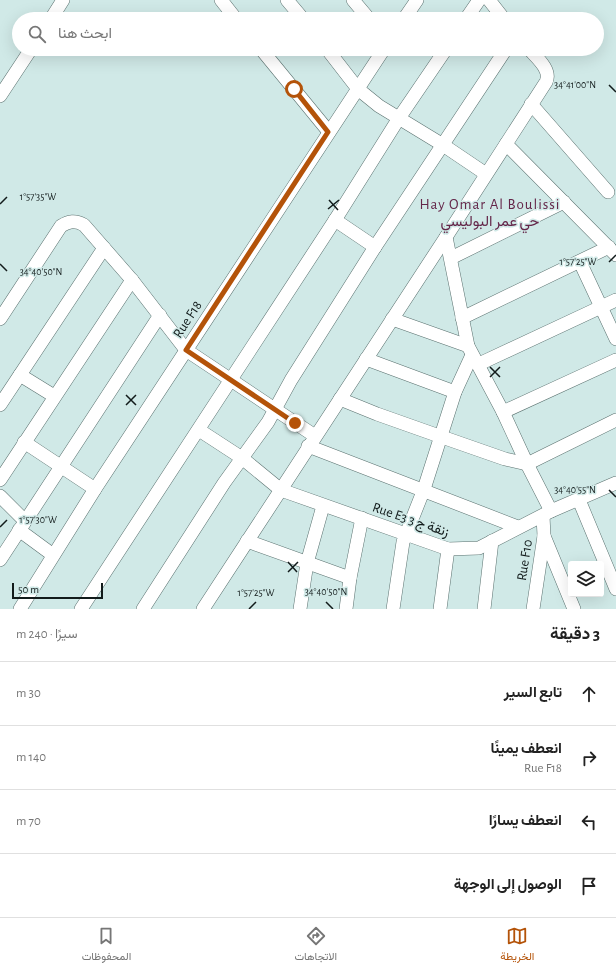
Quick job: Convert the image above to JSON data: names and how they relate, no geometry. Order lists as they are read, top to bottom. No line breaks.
{"streets":{"street":["Rue F18","Rue E3 زنقة ج 3","Rue F10"]},"crossings":[["Rue E3 زنقة ج 3","Rue F10"]],"districts":["Hay Omar Al Boulissi حي عمر البوليسي"],"scale_bar":"50 m","page":{"search":"ابحث هنا","scale":"50 m","heading":["3 دقيقة","سيرًا · 240 m"],"list":[["تابع السير","30 m"],["انعطف يمينًا","Rue F18","140 m"],["انعطف يسارًا","70 m"],"الوصول إلى الوجهة"],"nav":["الخريطة","الاتجاهات","المحفوظات"]},"coordinates":["34°41'00\"N","1°57'35\"W","1°57'25\"W","34°40'50\"N","34°40'55\"N","1°57'30\"W"]}
